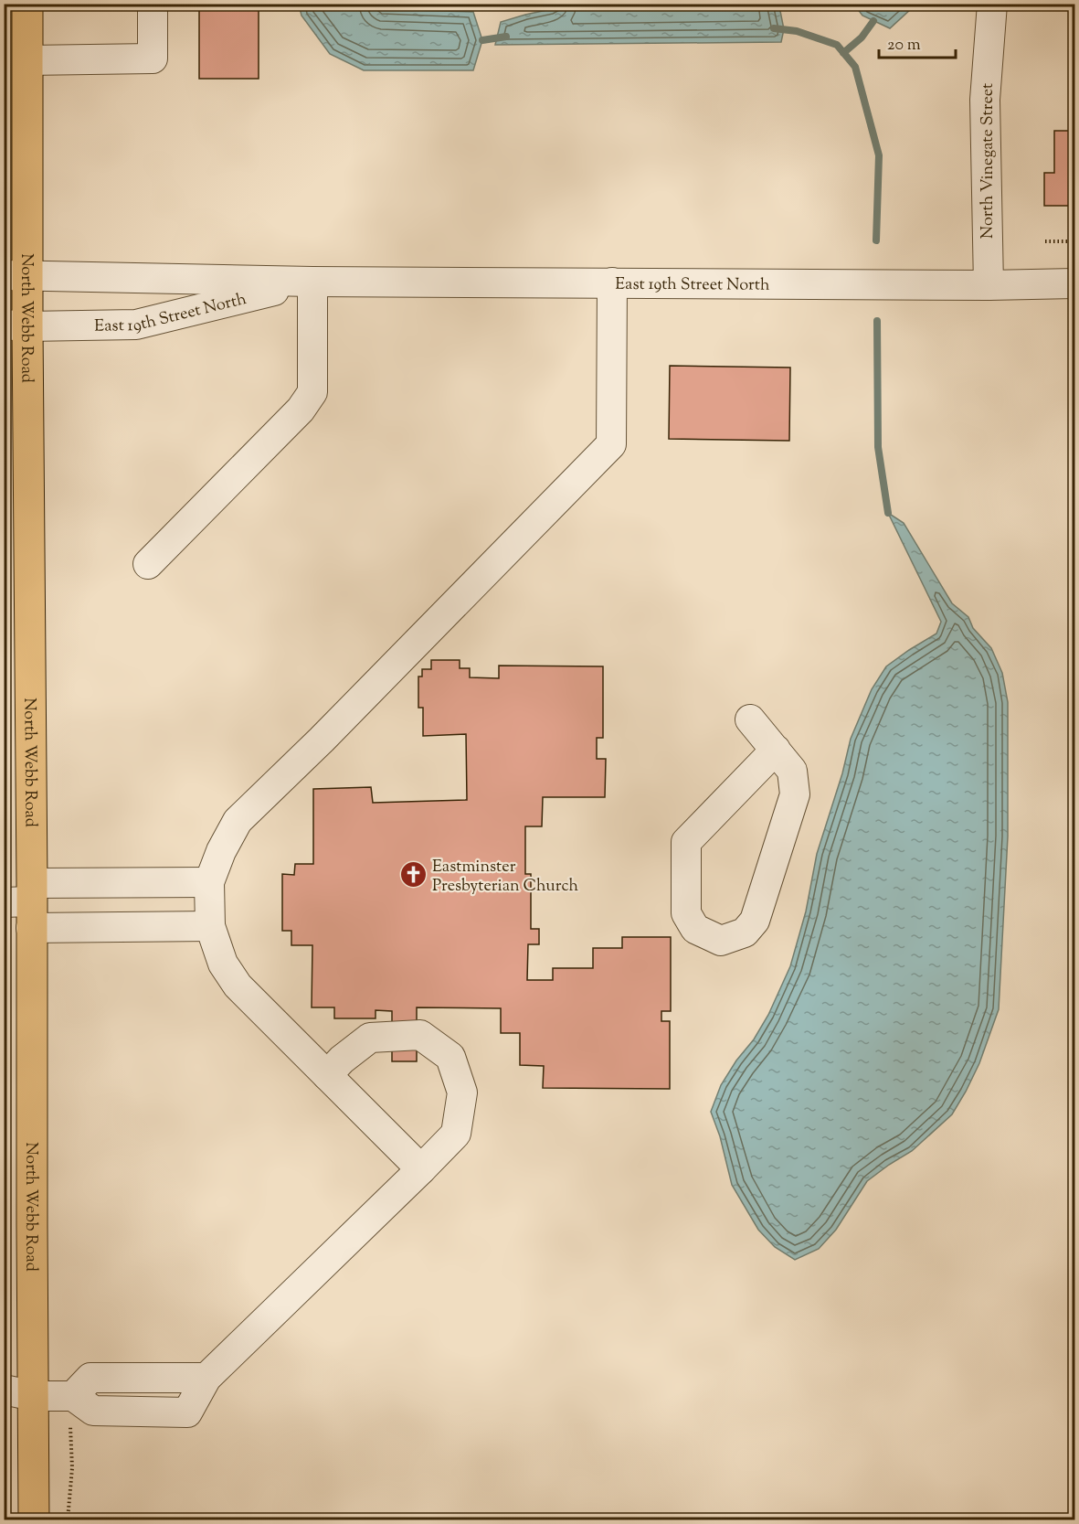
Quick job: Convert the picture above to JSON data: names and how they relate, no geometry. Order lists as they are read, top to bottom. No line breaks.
{"streets":{"main road":["North Webb Road"],"street":["North Vinegate Street","East 19th Street North"]},"crossings":[["North Vinegate Street","East 19th Street North"],["East 19th Street North","North Webb Road"]],"places":{"church":["Eastminster Presbyterian Church"]},"scale_bar":"20 m"}
